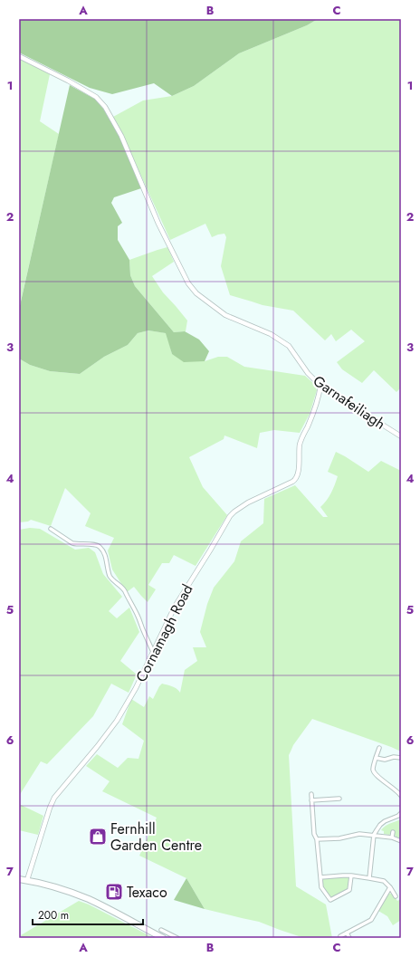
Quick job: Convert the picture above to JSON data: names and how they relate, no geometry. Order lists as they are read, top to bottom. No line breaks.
{"streets":{"street":["Garnafeiliagh","Cornamagh Road"]},"crossings":[["Garnafeiliagh","Cornamagh Road"]],"places":{"shop":["Fernhill Garden Centre"],"fuel station":["Texaco"]},"scale_bar":"200 m","grid":{"columns":["A","B","C"],"rows":["1","2","3","4","5","6","7"]}}
